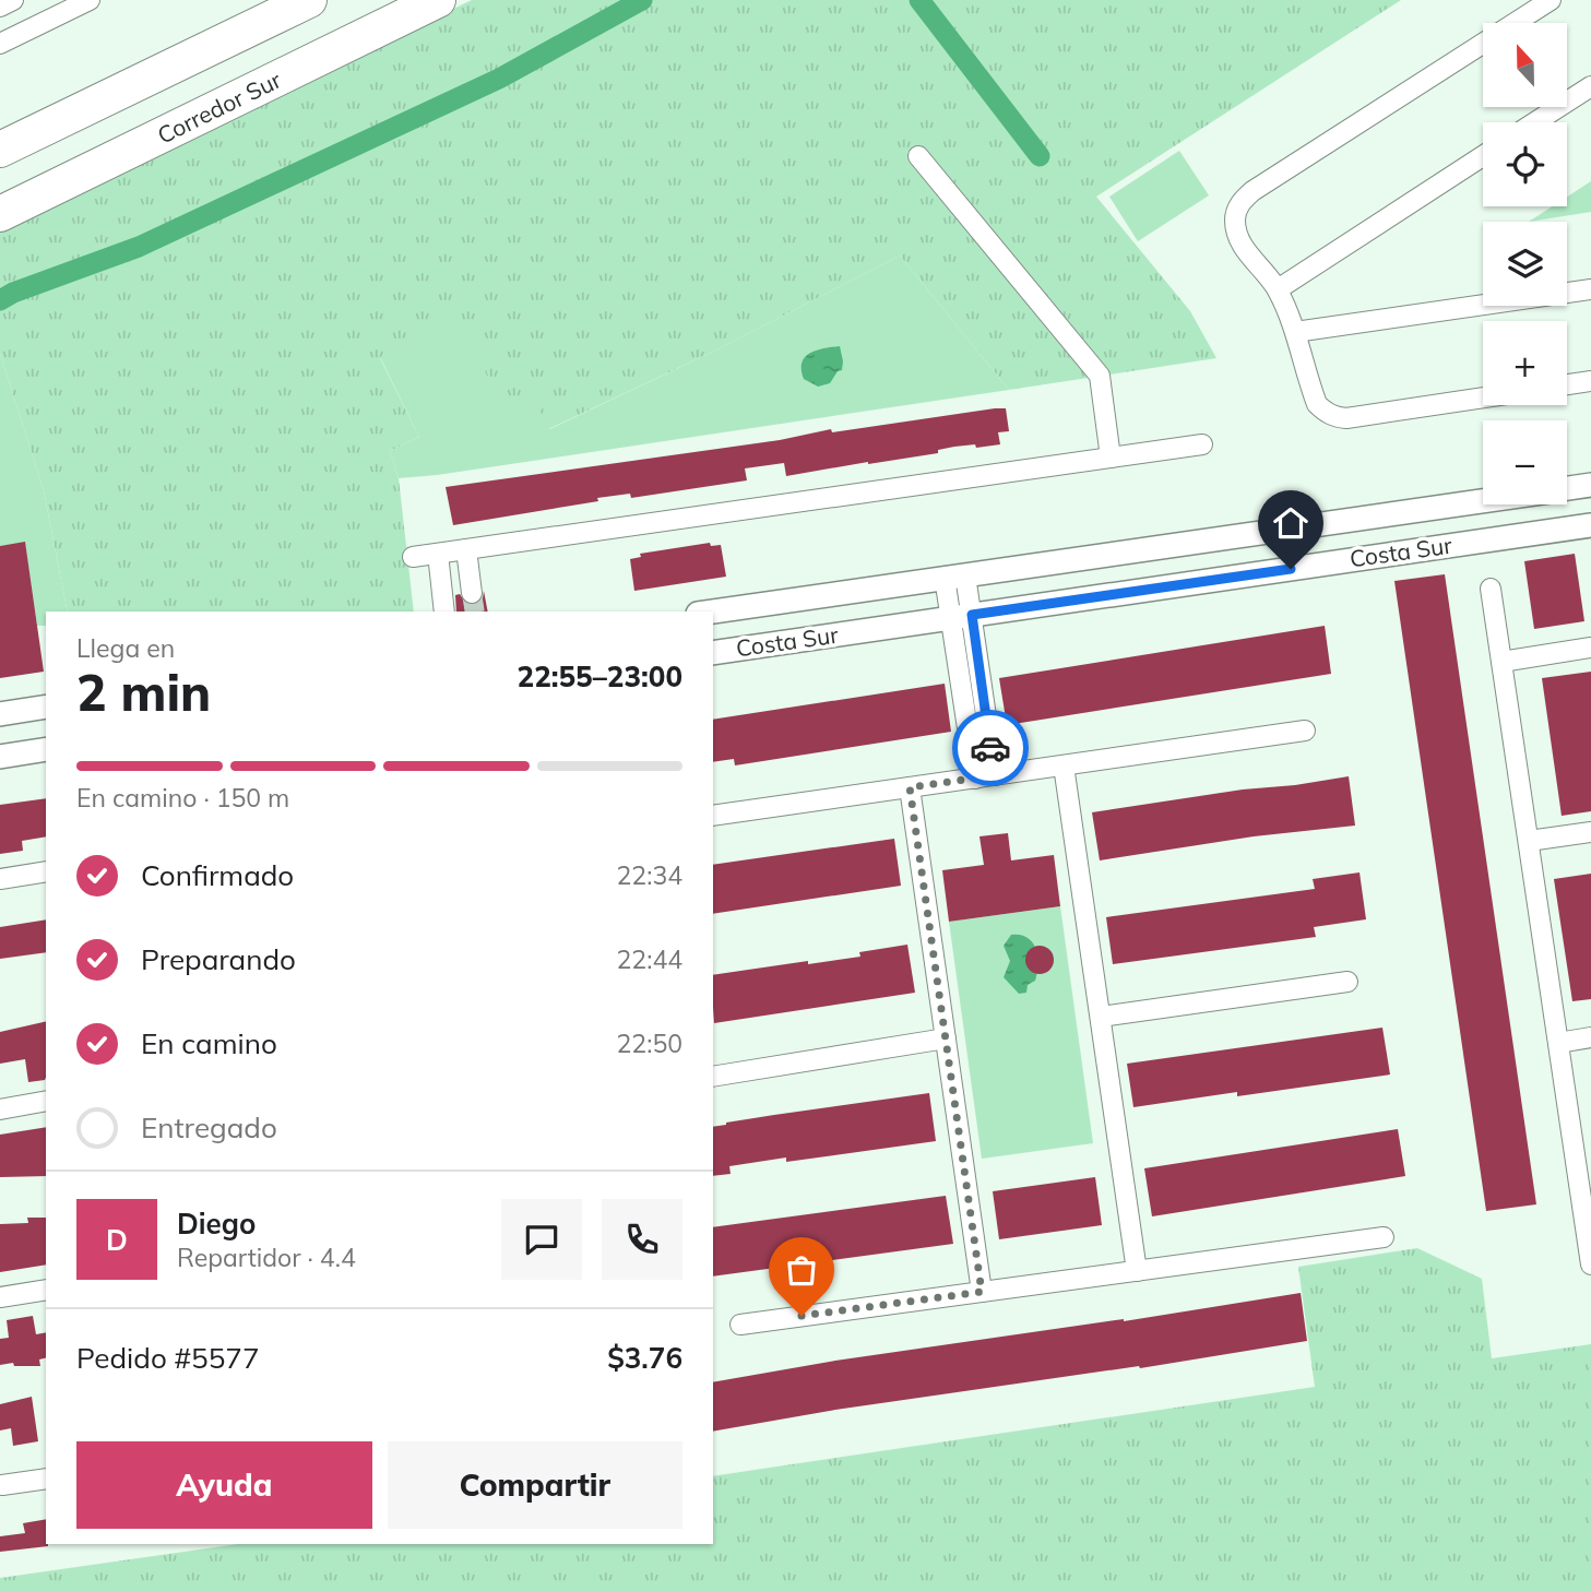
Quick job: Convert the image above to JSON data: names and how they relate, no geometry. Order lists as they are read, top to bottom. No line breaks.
{"streets":{"highway":["Corredor Sur"],"street":["Costa Sur"]},"north":"top","page":{"map_buttons":["+","−"],"heading":["2 min","Llega en","22:55–23:00"],"panel":["Diego","Repartidor · 4.4","Pedido #5577","$3.76"],"bar":"En camino · 150 m","list":[["Confirmado","22:34"],["Preparando","22:44"],["En camino","22:50"],"Entregado"],"round":"D","buttons":["Ayuda","Compartir"]}}
